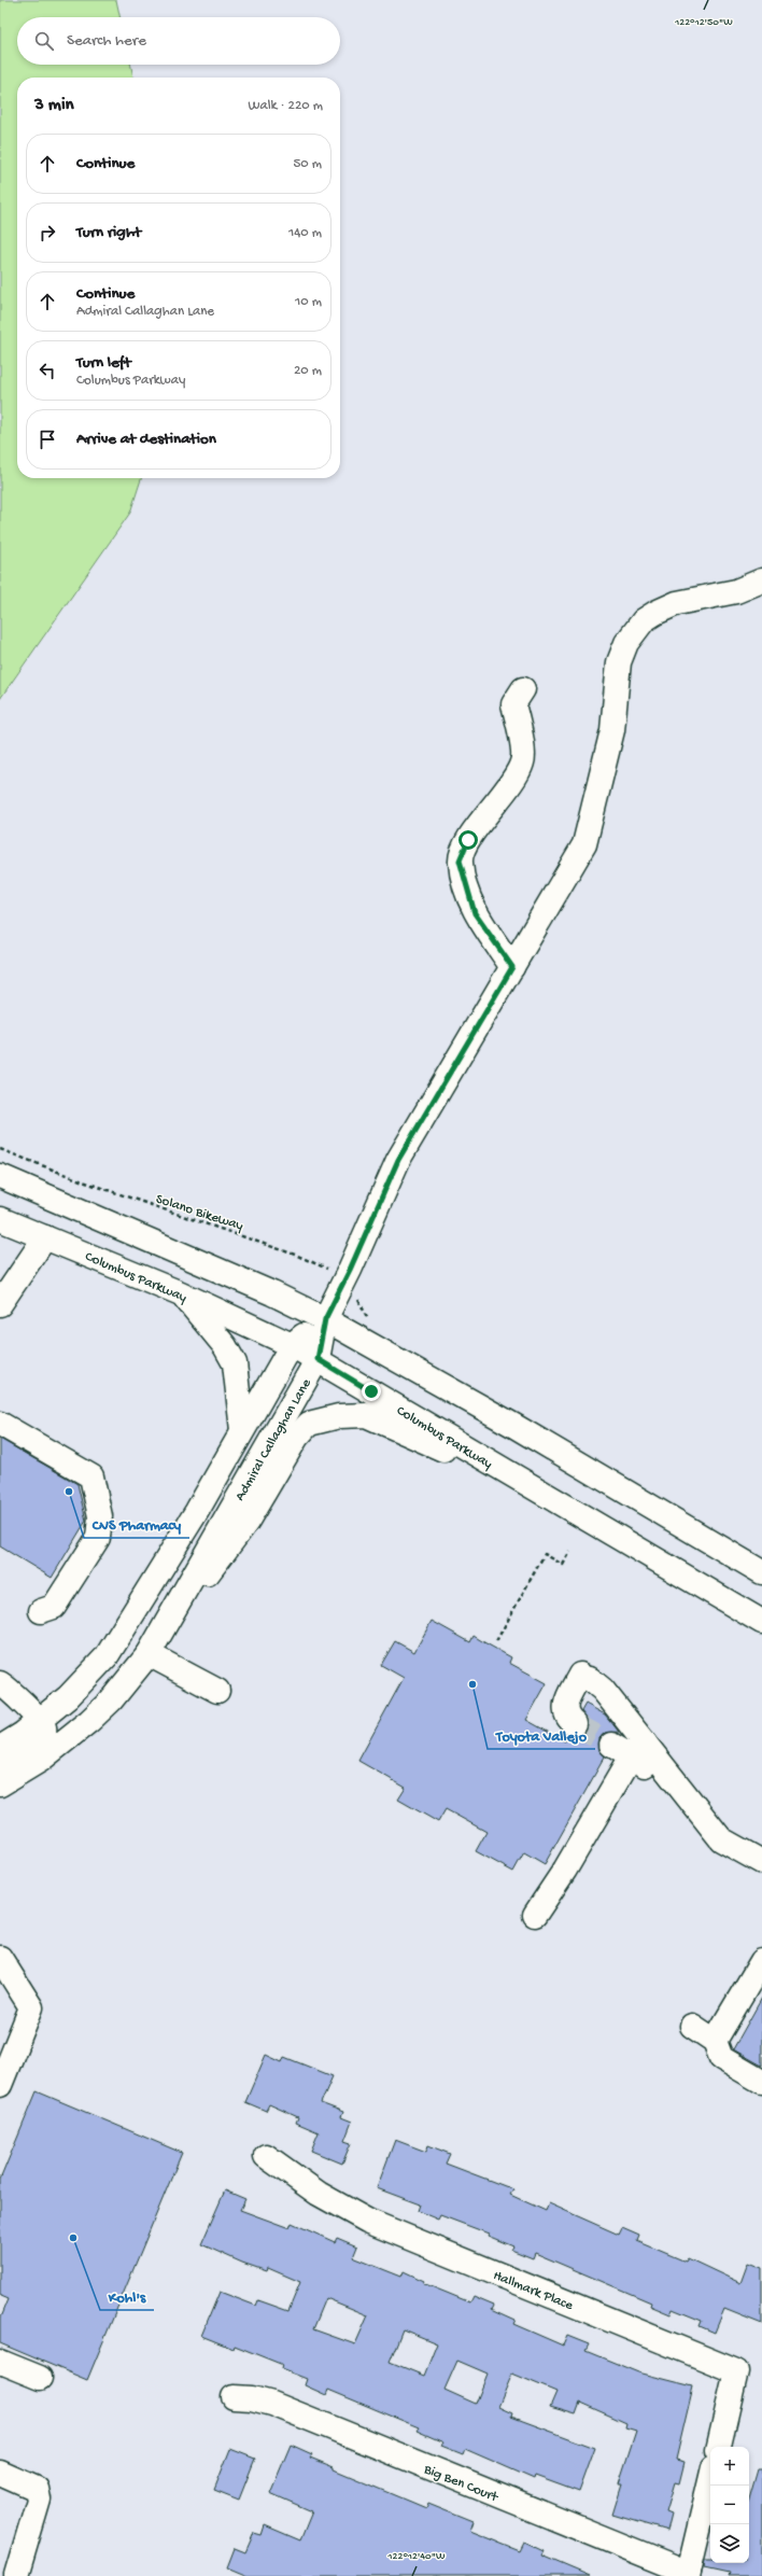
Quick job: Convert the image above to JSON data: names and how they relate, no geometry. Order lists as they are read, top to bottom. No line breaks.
{"streets":{"main road":["Columbus Parkway","Admiral Callaghan Lane","Hallmark Place","Big Ben Court"],"path":["Solano Bikeway"]},"crossings":[["Columbus Parkway","Admiral Callaghan Lane"]],"places":["CVS Pharmacy","Toyota Vallejo","Kohl's"],"page":{"search":"Search here","heading":["3 min","Walk · 220 m"],"list":[["Continue","50 m"],["Turn right","140 m"],["Continue","Admiral Callaghan Lane","10 m"],["Turn left","Columbus Parkway","20 m"],"Arrive at destination"],"map_buttons":["+","−"]},"coordinates":["122°12'50\"W","122°12'40\"W"]}
